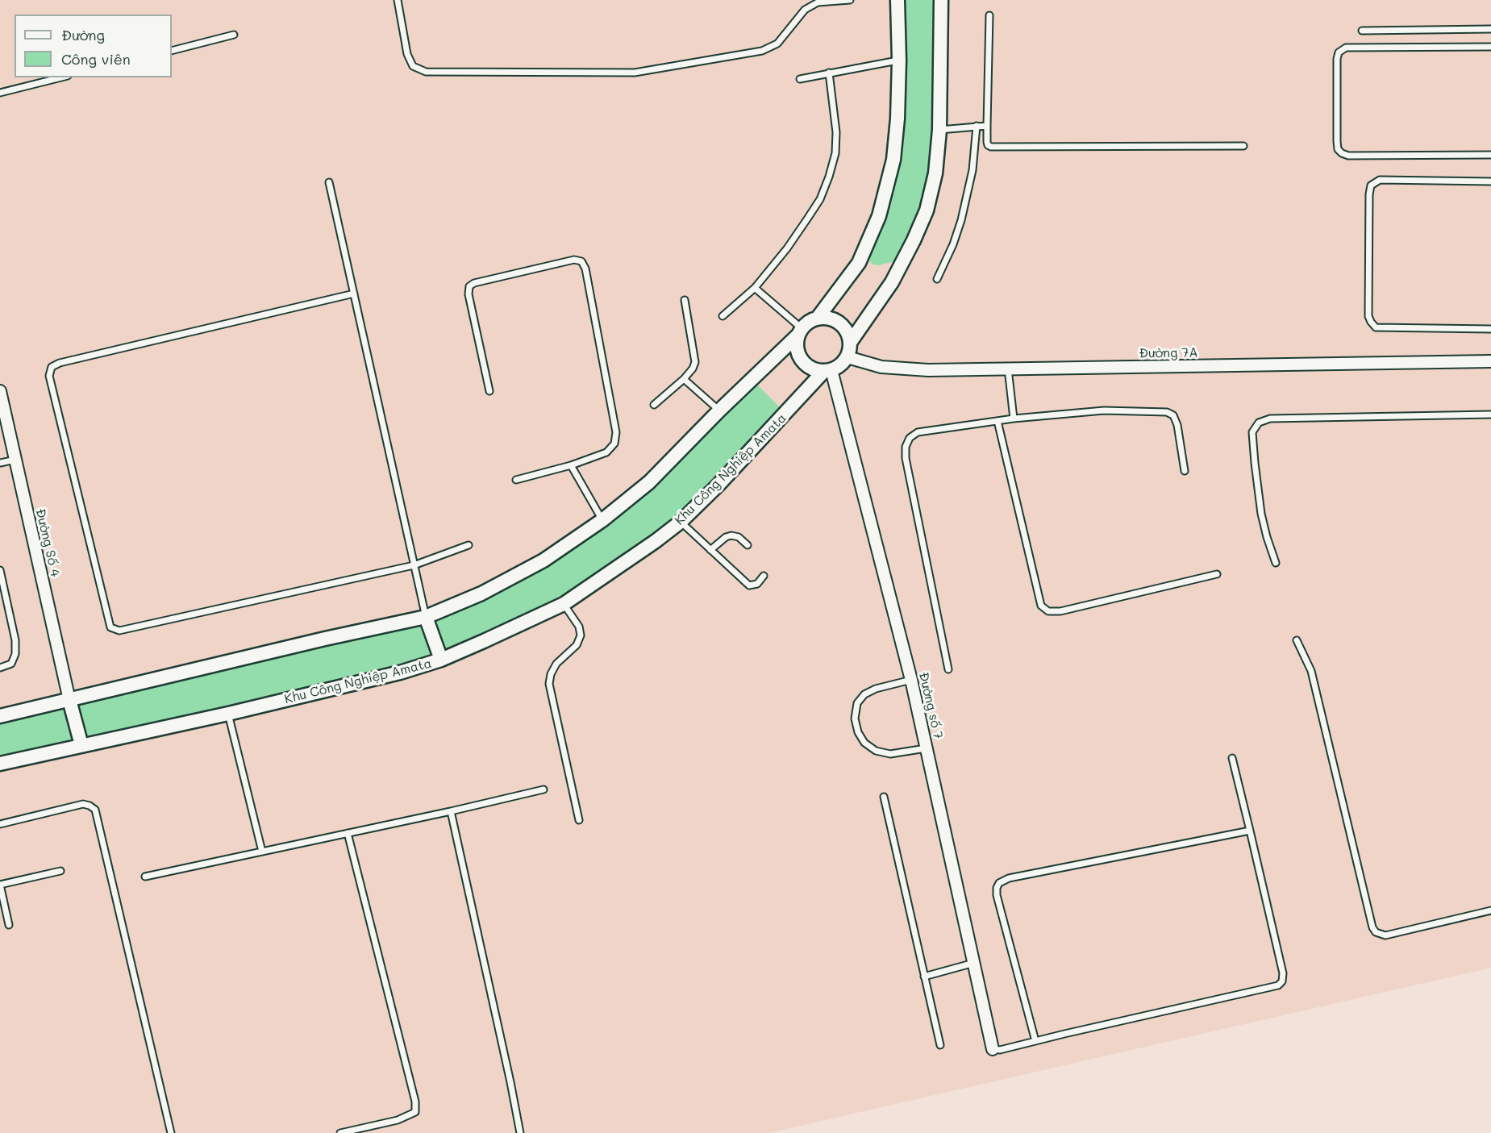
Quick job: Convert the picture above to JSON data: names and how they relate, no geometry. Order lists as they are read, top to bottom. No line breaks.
{"streets":{"street":["Đường 7A","Khu Công Nghiệp Amata","Đường Số 4","Đường số 7"]},"crossings":[["Đường 7A","Khu Công Nghiệp Amata"],["Đường 7A","Đường số 7"],["Khu Công Nghiệp Amata","Đường số 7"]],"legend":["Đường","Công viên"]}
